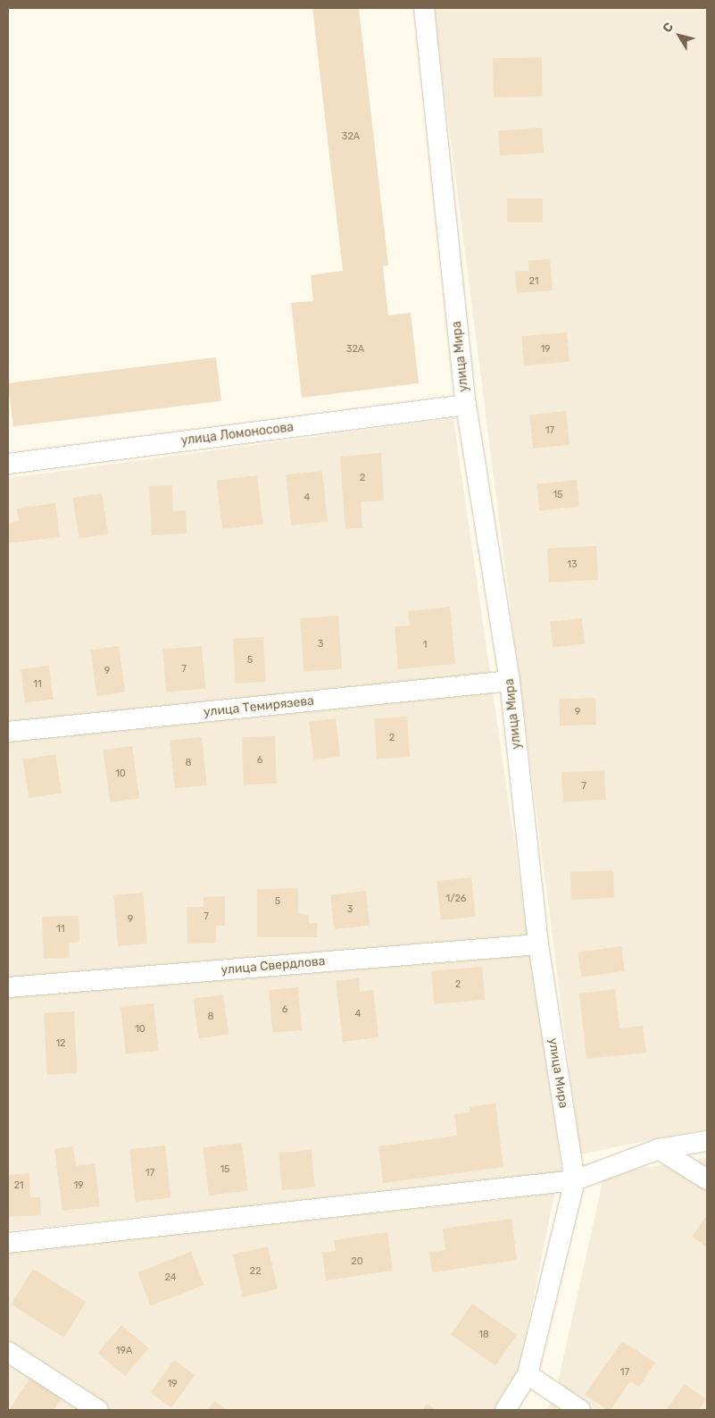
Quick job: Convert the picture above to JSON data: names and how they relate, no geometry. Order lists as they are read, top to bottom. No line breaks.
{"streets":{"street":["улица Мира","улица Ломоносова","улица Темирязева","улица Свердлова"]},"crossings":[["улица Мира","улица Ломоносова"],["улица Мира","улица Темирязева"],["улица Мира","улица Свердлова"]],"house_numbers":["32А","21","32А","19","17","2","15","4","13","3","1","5","7","9","11","9","2","6","8","10","7","1/26","5","3","7","9","11","2","6","4","8","10","12","15","17","21","19","20","22","24","18","19А","17","19"],"north":"top left"}
